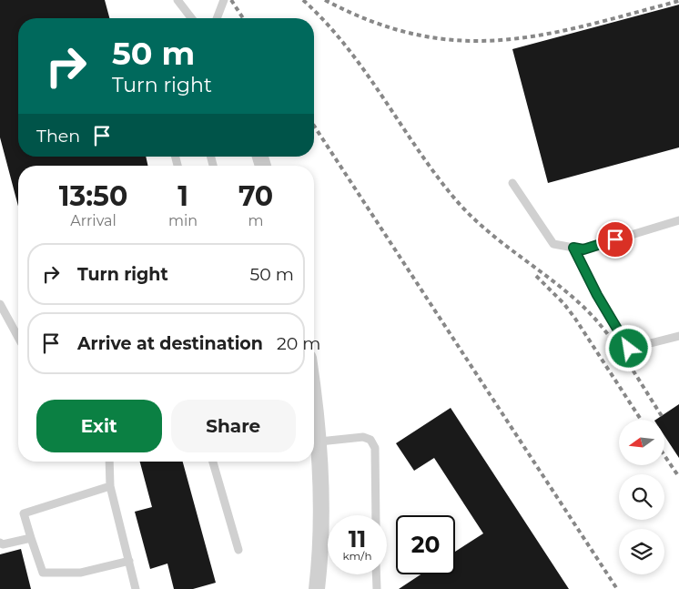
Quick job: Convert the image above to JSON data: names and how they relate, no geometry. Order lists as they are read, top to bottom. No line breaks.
{"north":"left","page":{"turn":["50 m","Turn right"],"then":"Then","eta":["13:50","Arrival","1","min","70","m"],"list":[{"name":"Turn right","value":"50 m"},{"name":"Arrive at destination","value":"20 m"}],"buttons":["Exit","Share"],"speed":"11 km/h","limit":"20"}}
